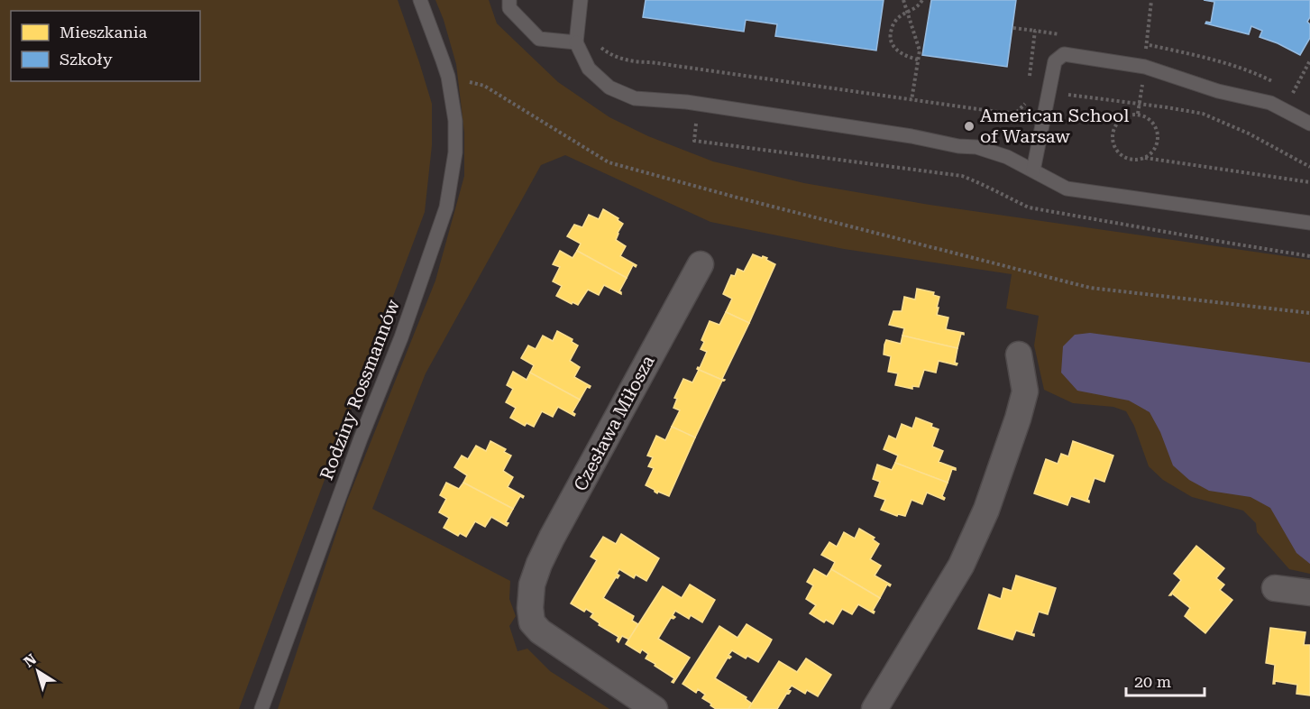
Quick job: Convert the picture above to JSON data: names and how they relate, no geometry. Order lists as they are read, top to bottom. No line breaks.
{"streets":{"street":["Czesława Miłosza"],"lane":["Rodziny Rossmannów"]},"places":["American School of Warsaw"],"legend":["Mieszkania","Szkoły"],"scale_bar":"20 m","north":"top left"}
